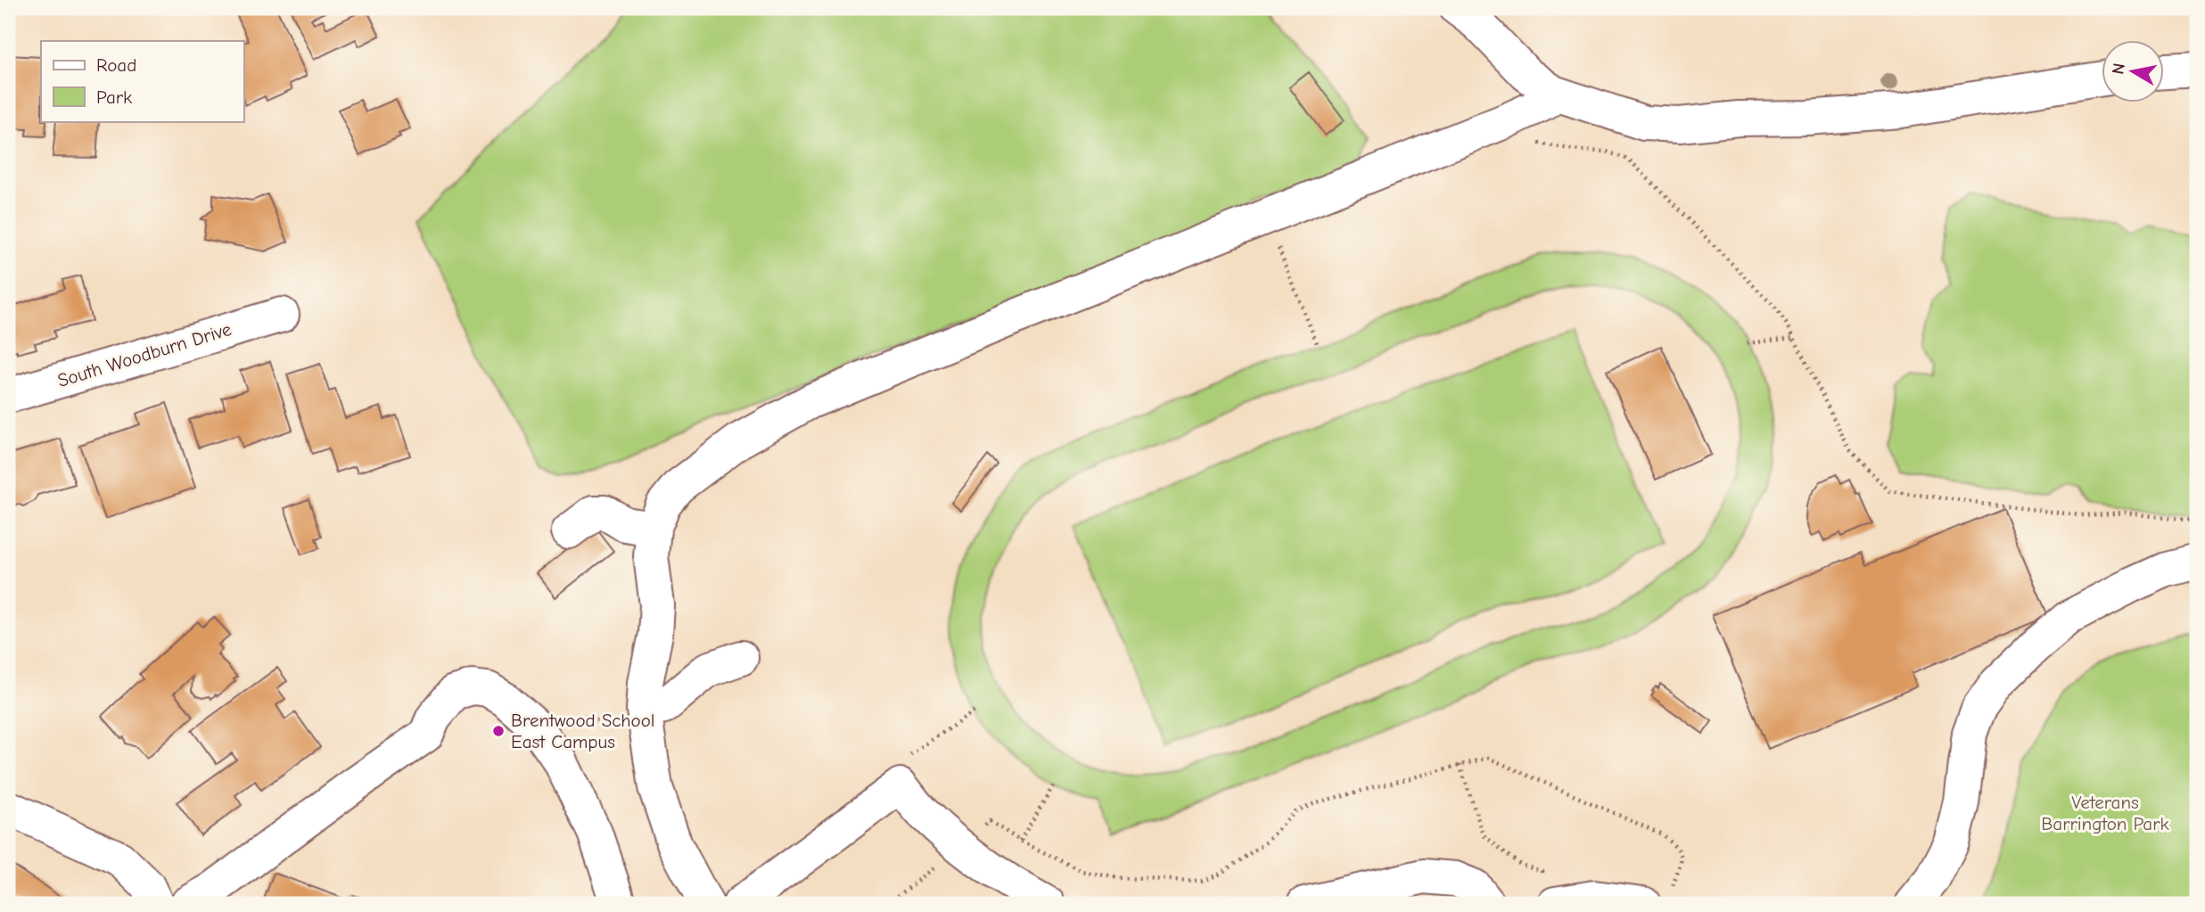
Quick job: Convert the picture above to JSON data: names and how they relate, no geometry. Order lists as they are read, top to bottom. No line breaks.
{"streets":{"street":["South Woodburn Drive"]},"parks":["Veterans Barrington Park"],"places":["Brentwood School East Campus"],"legend":["Road","Park"],"north":"left"}
